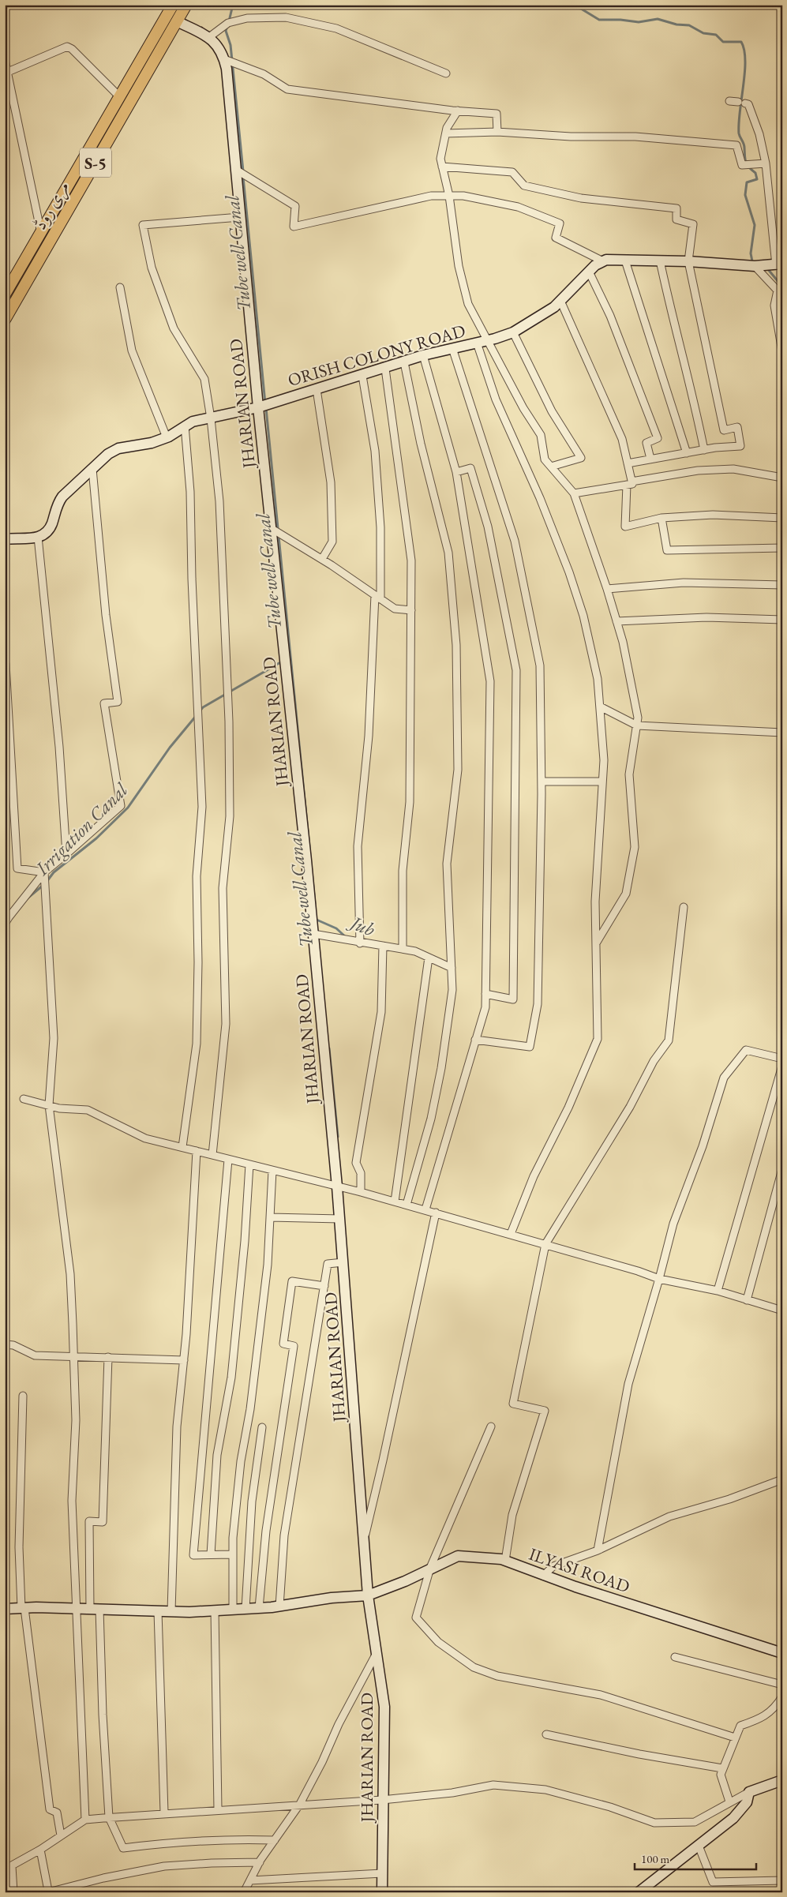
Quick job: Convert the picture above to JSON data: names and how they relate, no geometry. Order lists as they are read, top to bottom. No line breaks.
{"streets":{"main road":["S-5","مری روڈ","ORISH COLONY ROAD","JHARIAN ROAD","ILYASI ROAD"]},"crossings":[["مری روڈ","JHARIAN ROAD"],["ORISH COLONY ROAD","JHARIAN ROAD"],["JHARIAN ROAD","ILYASI ROAD"]],"water":["Tube well Canal","Irrigation Canal","Jub"],"scale_bar":"100 m"}
